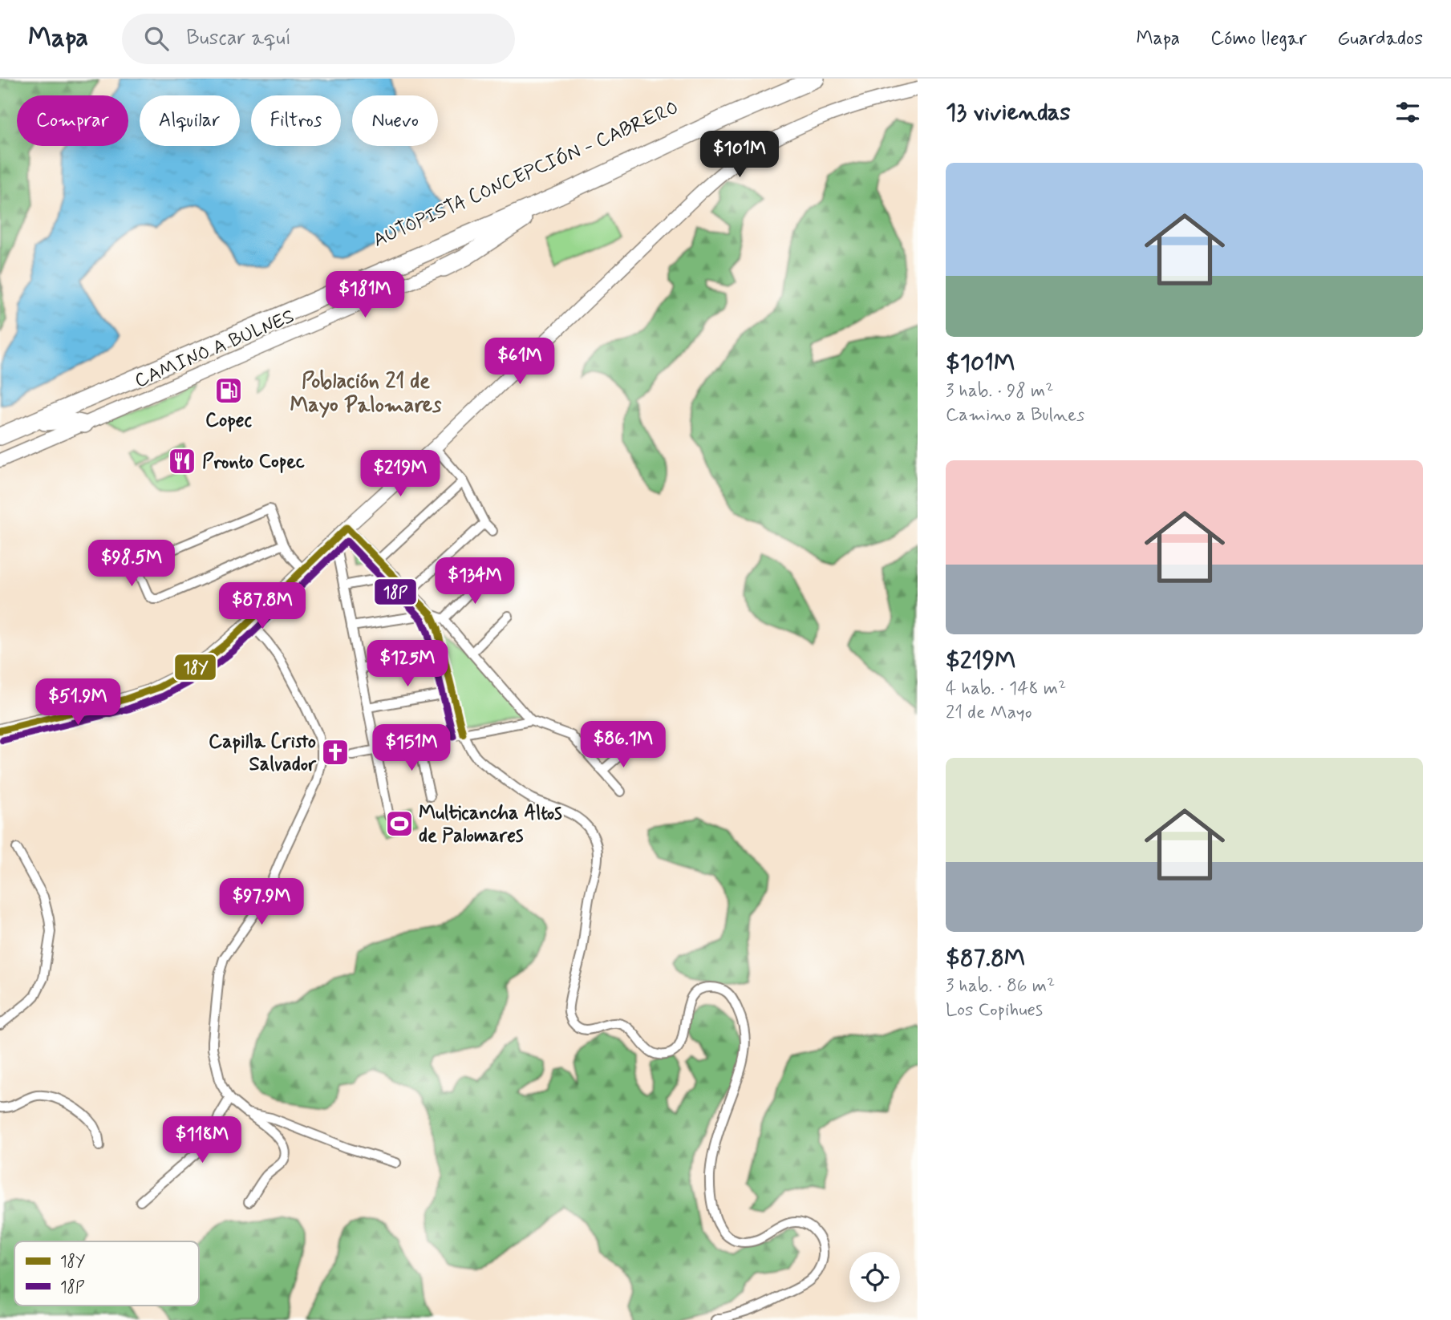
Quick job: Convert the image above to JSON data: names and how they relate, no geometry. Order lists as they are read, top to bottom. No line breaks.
{"streets":{"highway":["AUTOPISTA CONCEPCIÓN - CABRERO"],"street":["CAMINO A BULNES"]},"districts":["Población 21 de Mayo Palomares"],"places":{"fuel station":["Copec"],"restaurant":["Pronto Copec"],"church":["Capilla Cristo Salvador"],"sports":["Multicancha Altos de Palomares"]},"lines":["transit line 18Y","transit line 18P"],"legend":["18Y","18P"],"page":{"header":"Mapa","search":"Buscar aquí","nav":["Mapa","Cómo llegar","Guardados"],"heading":"13 viviendas","chip":["Comprar","Alquilar","Filtros","Nuevo"],"price":["$101M","$181M","$61M","$219M","$98.5M","$134M","$87.8M","$125M","$51.9M","$86.1M","$151M","$97.9M","$118M"],"list":[{"name":"$101M","note":"3 hab. · 98 m² · Camino a Bulnes"},{"name":"$219M","note":"4 hab. · 148 m² · 21 de Mayo"},{"name":"$87.8M","note":"3 hab. · 86 m² · Los Copihues"}]}}
